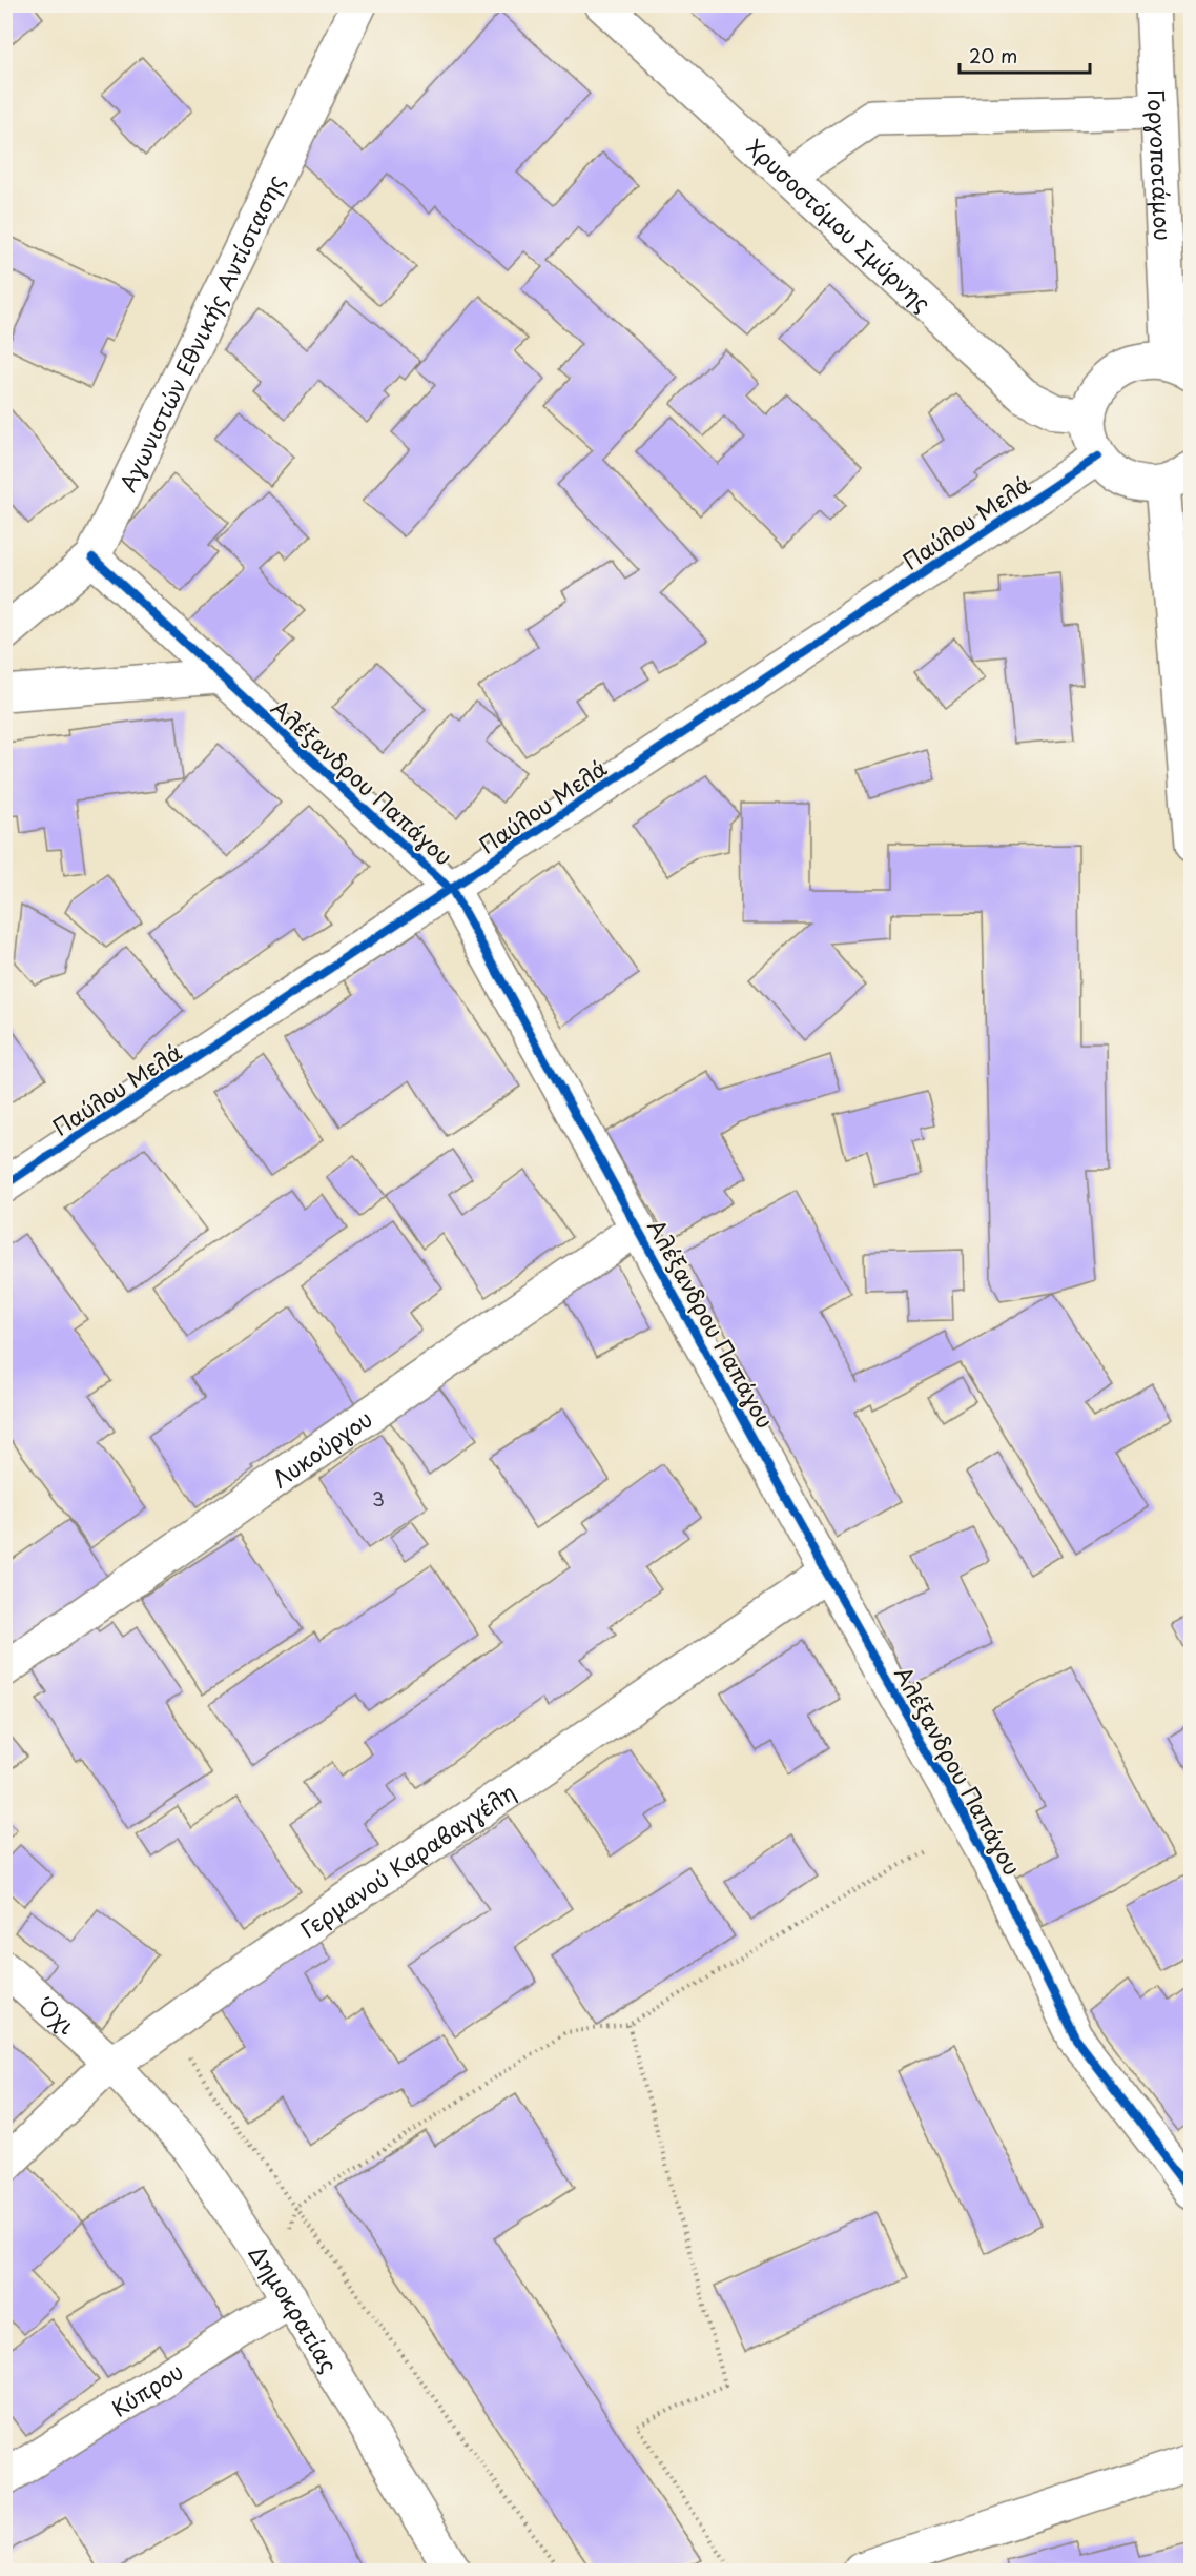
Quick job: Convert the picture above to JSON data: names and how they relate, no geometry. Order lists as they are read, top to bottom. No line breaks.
{"streets":{"street":["Γοργοποτάμου","Χρυσοστόμου Σμύρνης","Αγωνιστών Εθνικής Αντίστασης","Παύλου Μελά","Αλέξανδρου Παπάγου","Λυκούργου","Γερμανού Καραβαγγέλη","Όχι","Δημοκρατίας","Κύπρου"]},"crossings":[["Αγωνιστών Εθνικής Αντίστασης","Αλέξανδρου Παπάγου"],["Παύλου Μελά","Αλέξανδρου Παπάγου"],["Αλέξανδρου Παπάγου","Λυκούργου"],["Αλέξανδρου Παπάγου","Γερμανού Καραβαγγέλη"],["Γερμανού Καραβαγγέλη","Όχι"],["Γερμανού Καραβαγγέλη","Δημοκρατίας"],["Όχι","Δημοκρατίας"],["Δημοκρατίας","Κύπρου"]],"house_numbers":["3"],"scale_bar":"20 m"}
